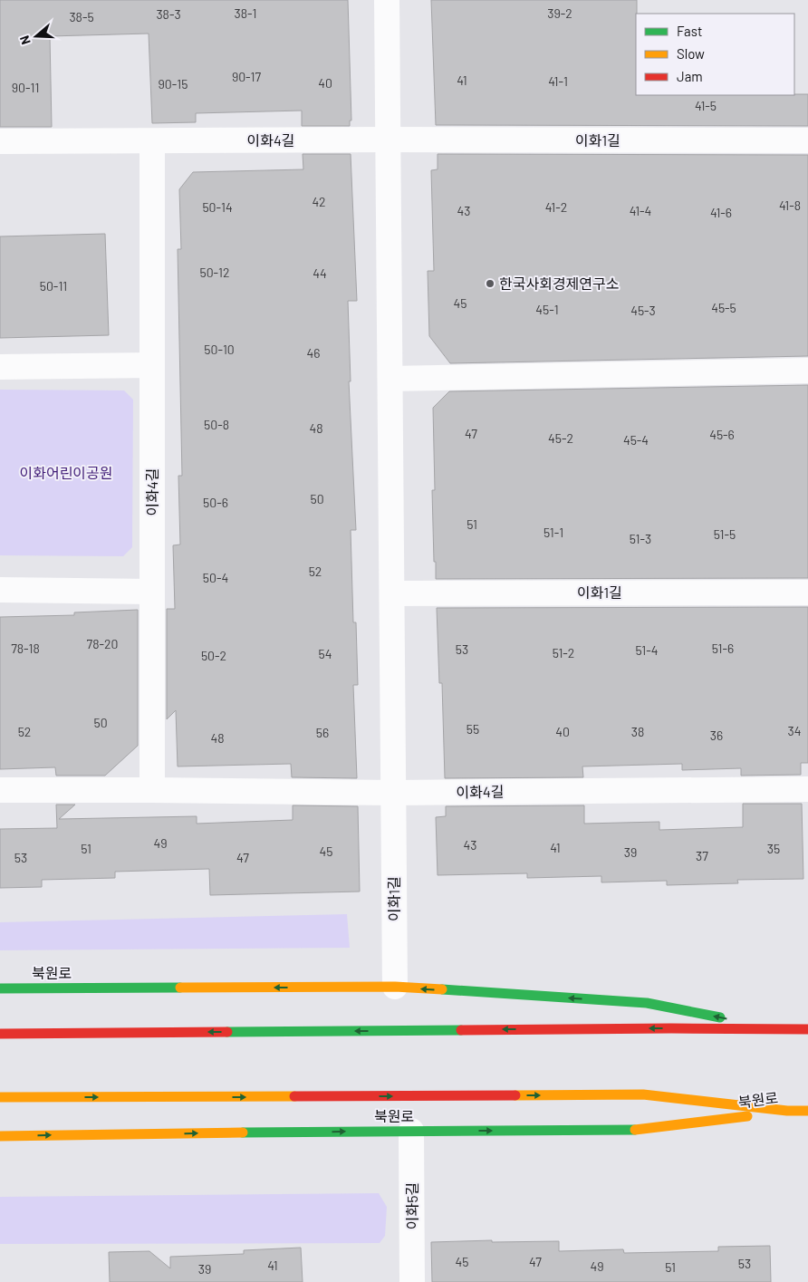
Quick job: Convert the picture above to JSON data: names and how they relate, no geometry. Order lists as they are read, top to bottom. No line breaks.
{"streets":{"street":["이화4길","이화1길","북원로","이화5길"]},"crossings":[["이화4길","이화1길"],["이화1길","북원로"],["북원로","이화5길"]],"parks":["이화어린이공원"],"places":["한국사회경제연구소"],"house_numbers":["38-1","39-2","38-3","38-5","90-17","41","41-1","40","90-15","90-11","41-5","42","41-8","50-14","41-2","43","41-4","41-6","50-12","44","50-11","45","45-5","45-1","45-3","50-10","46","50-8","48","47","45-6","45-2","45-4","50","50-6","51","51-1","51-5","51-3","52","50-4","78-20","78-18","51-6","53","51-4","51-2","54","50-2","50","55","34","52","40","38","56","36","48","49","43","41","51","35","45","39","37","53","47","45","47","53","41","49","51","39"],"legend":["Fast","Slow","Jam"],"north":"left"}
